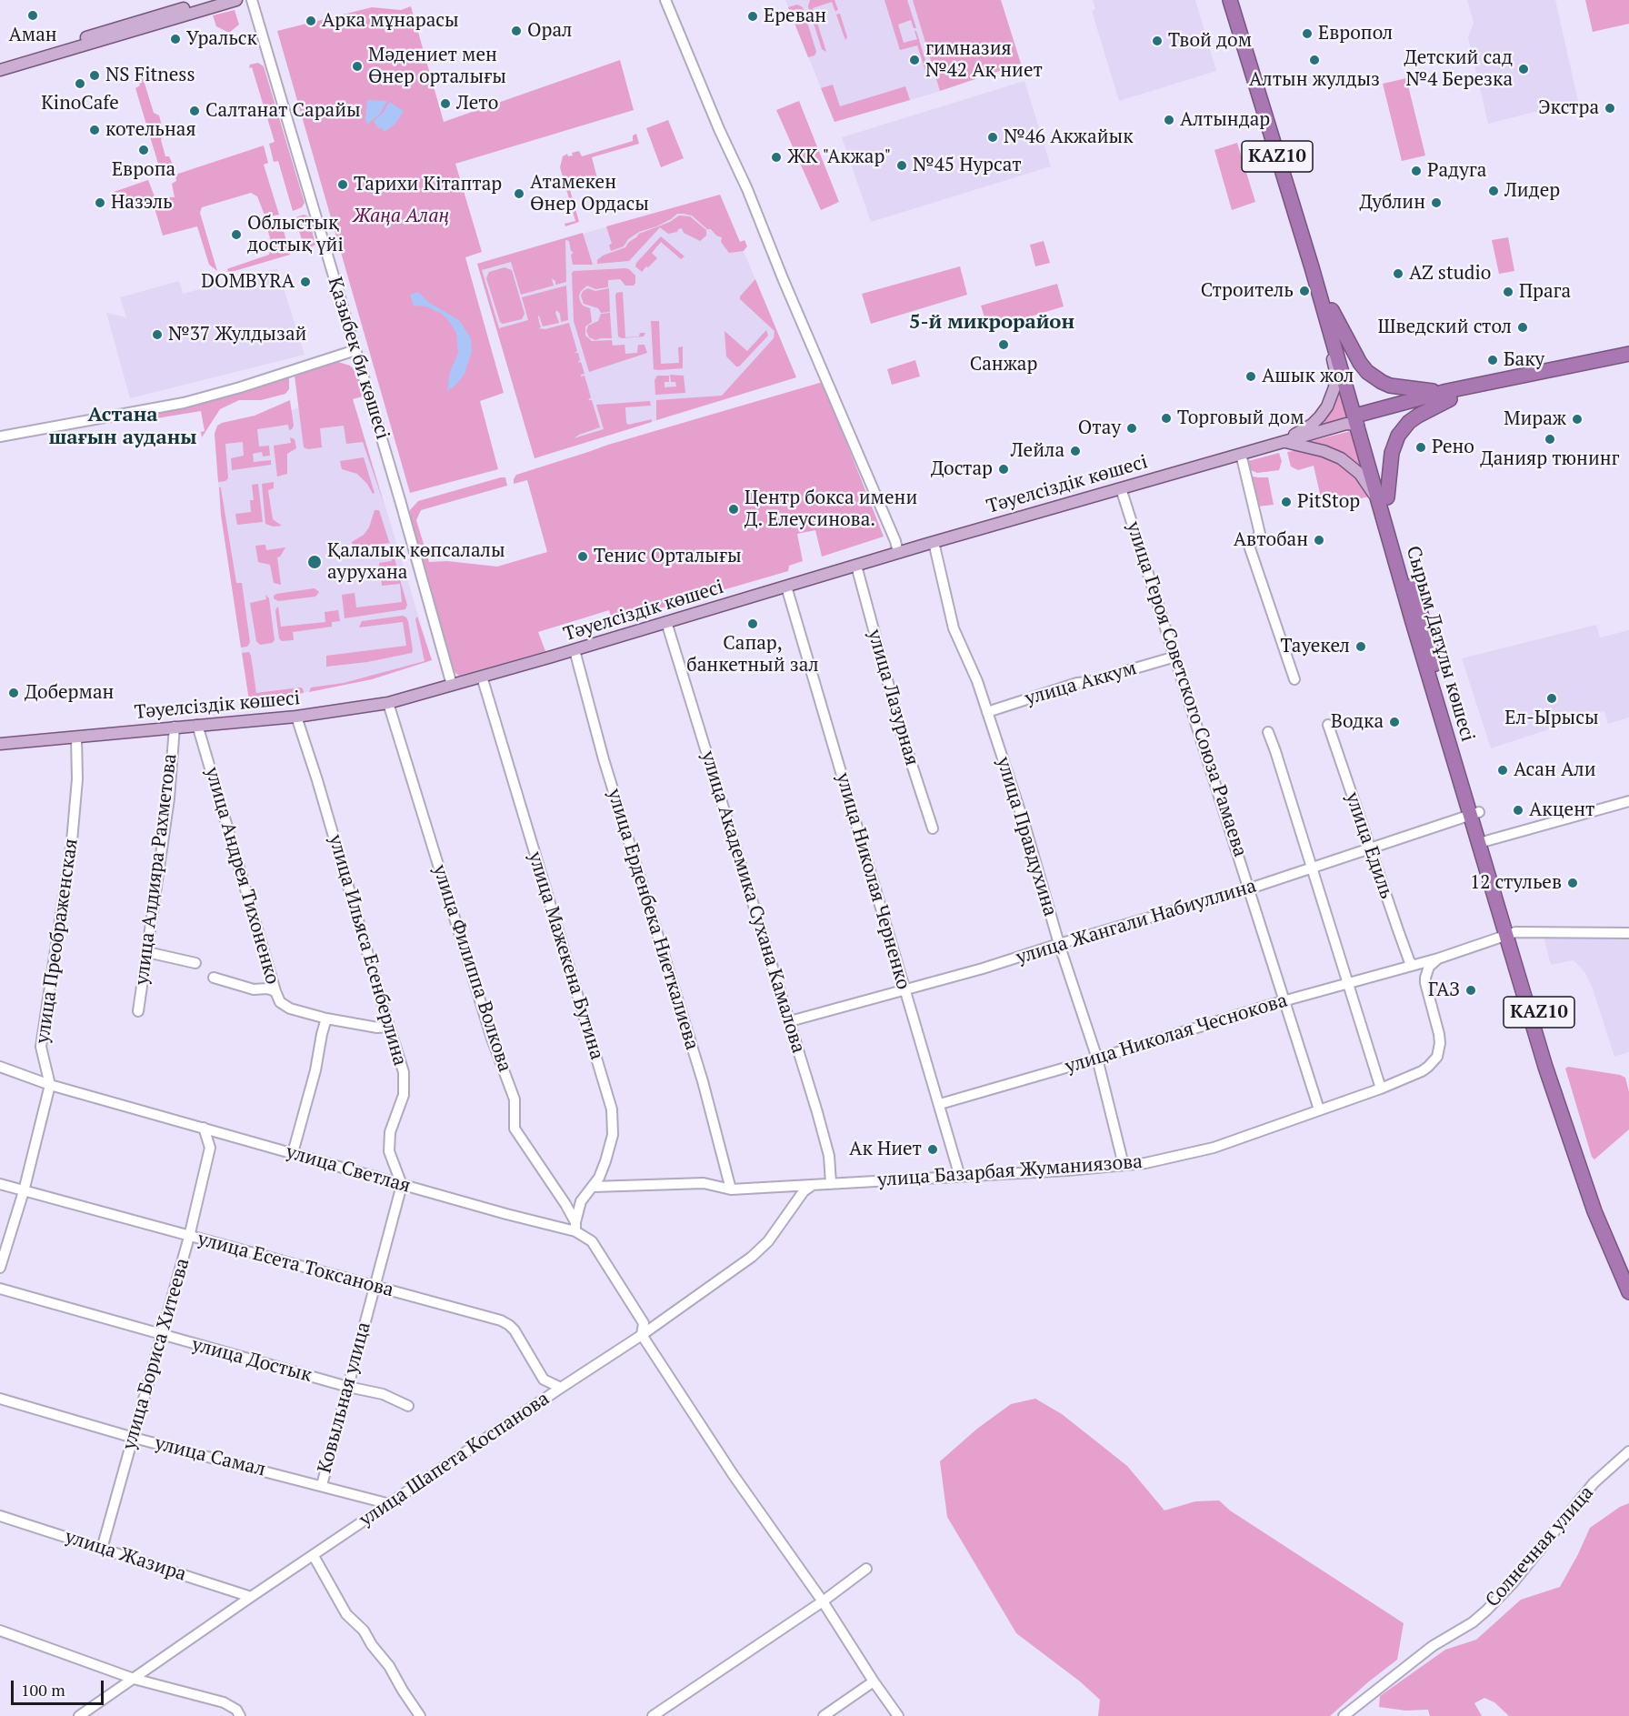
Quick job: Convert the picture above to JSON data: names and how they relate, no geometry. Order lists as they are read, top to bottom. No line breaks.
{"streets":{"highway":["KAZ10","Сырым Датұлы көшесі"],"main road":["Тәуелсіздік көшесі"],"street":["Қазыбек би көшесі","улица Аккум","улица Героя Советского Союза Рамаева","улица Лазурная","улица Правдухина","улица Едиль","улица Алдияра Рахметова","улица Андрея Тихоненко","улица Николая Черненко","улица Академика Сухана Камалова","улица Ерденбека Ниеткалиева","улица Жангали Набиуллина","улица Преображенская","улица Ильяса Есенберлина","улица Мажекена Бутина","улица Филиппа Волкова","улица Николая Чеснокова","улица Светлая","улица Базарбая Жуманиязова","улица Есета Токсанова","улица Бориса Хитеева","улица Достык","Ковыльная улица","улица Самал","улица Шапета Коспанова","Солнечная улица","улица Жазира"]},"crossings":[["Қазыбек би көшесі","Тәуелсіздік көшесі"],["Тәуелсіздік көшесі","Сырым Датұлы көшесі"],["Тәуелсіздік көшесі","улица Героя Советского Союза Рамаева"],["Тәуелсіздік көшесі","улица Лазурная"],["Тәуелсіздік көшесі","улица Правдухина"],["Тәуелсіздік көшесі","улица Алдияра Рахметова"],["Тәуелсіздік көшесі","улица Андрея Тихоненко"],["Тәуелсіздік көшесі","улица Николая Черненко"],["Тәуелсіздік көшесі","улица Академика Сухана Камалова"],["Тәуелсіздік көшесі","улица Ерденбека Ниеткалиева"],["Тәуелсіздік көшесі","улица Преображенская"],["Тәуелсіздік көшесі","улица Ильяса Есенберлина"],["Тәуелсіздік көшесі","улица Мажекена Бутина"],["Тәуелсіздік көшесі","улица Филиппа Волкова"],["Сырым Датұлы көшесі","улица Жангали Набиуллина"],["Сырым Датұлы көшесі","улица Николая Чеснокова"],["улица Аккум","улица Героя Советского Союза Рамаева"],["улица Аккум","улица Правдухина"],["улица Героя Советского Союза Рамаева","улица Жангали Набиуллина"],["улица Героя Советского Союза Рамаева","улица Николая Чеснокова"],["улица Героя Советского Союза Рамаева","улица Базарбая Жуманиязова"],["улица Правдухина","улица Жангали Набиуллина"],["улица Правдухина","улица Николая Чеснокова"],["улица Правдухина","улица Базарбая Жуманиязова"],["улица Едиль","улица Жангали Набиуллина"],["улица Едиль","улица Николая Чеснокова"],["улица Андрея Тихоненко","улица Ильяса Есенберлина"],["улица Николая Черненко","улица Жангали Набиуллина"],["улица Николая Черненко","улица Николая Чеснокова"],["улица Николая Черненко","улица Базарбая Жуманиязова"],["улица Академика Сухана Камалова","улица Жангали Набиуллина"],["улица Академика Сухана Камалова","улица Базарбая Жуманиязова"],["улица Преображенская","улица Светлая"],["улица Преображенская","улица Есета Токсанова"],["улица Ильяса Есенберлина","улица Светлая"],["улица Ильяса Есенберлина","Ковыльная улица"],["улица Мажекена Бутина","улица Филиппа Волкова"],["улица Мажекена Бутина","улица Светлая"],["улица Филиппа Волкова","улица Светлая"],["улица Николая Чеснокова","улица Базарбая Жуманиязова"],["улица Светлая","улица Бориса Хитеева"],["улица Светлая","Ковыльная улица"],["улица Светлая","улица Шапета Коспанова"],["улица Базарбая Жуманиязова","улица Шапета Коспанова"],["улица Есета Токсанова","улица Бориса Хитеева"],["улица Есета Токсанова","Ковыльная улица"],["улица Есета Токсанова","улица Шапета Коспанова"],["улица Бориса Хитеева","улица Достык"],["улица Бориса Хитеева","улица Самал"],["улица Бориса Хитеева","улица Жазира"],["улица Достык","Ковыльная улица"],["Ковыльная улица","улица Самал"],["улица Самал","улица Шапета Коспанова"],["улица Шапета Коспанова","улица Жазира"]],"districts":["5-й микрорайон","Астана шағын ауданы"],"parks":["Жаңа Алаң"],"places":["Аман","Ереван","Арка мұнарасы","Орал","Европол","Уральск","Твой дом","гимназия №42 Ақ ниет","Алтын жулдыз","Мәдениет мен Өнер орталығы","Детский сад №4 Березка","NS Fitness","KinoCafe","Лето","Экстра","Салтанат Сарайы","Алтындар","котельная","№46 Акжайык","Европа","ЖК \"Акжар\"","№45 Нурсат","Радуга","Тарихи Кітаптар","Лидер","Атамекен Өнер Ордасы","Назэль","Дублин","Облыстық достық үйі","AZ studio","DOMBYRA","Строитель","Прага","Шведский стол","№37 Жулдызай","Санжар","Баку","Ашык жол","Торговый дом","Мираж","Отау","Данияр тюнинг","Рено","Лейла","Достар","PitStop","Центр бокса имени Д. Елеусинова.","Автобан","Тенис Орталығы","Қалалық көпсалалы аурухана","Сапар, банкетный зал","Тауекел","Доберман","Ел-Ырысы","Водка","Асан Али","Акцент","12 стульев","ГАЗ","Ак Ниет"],"scale_bar":"100 m"}
